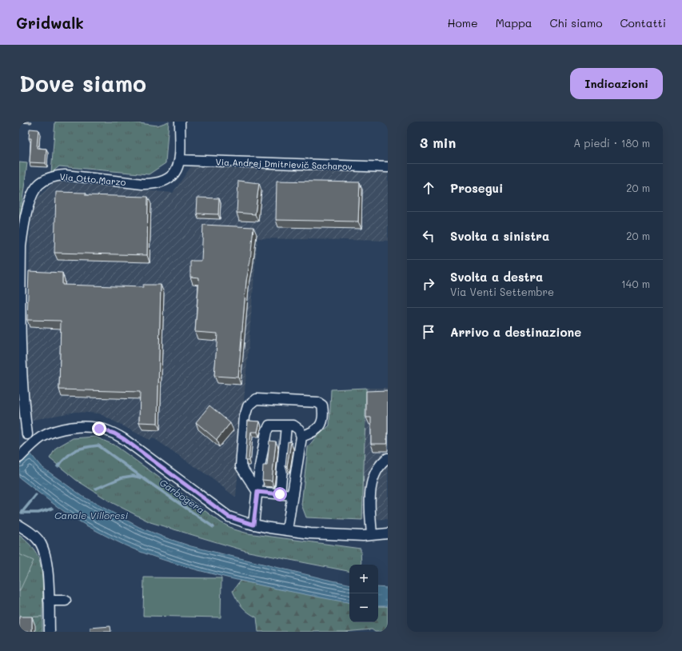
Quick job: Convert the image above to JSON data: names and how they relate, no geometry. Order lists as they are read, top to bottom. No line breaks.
{"streets":{"street":["Via Andrej Dmitrievič Sacharov","Via Otto Marzo"]},"crossings":[["Via Andrej Dmitrievič Sacharov","Via Otto Marzo"]],"water":["Garbogera","Canale Villoresi"],"page":{"header":"Gridwalk","nav":["Home","Mappa","Chi siamo","Contatti"],"buttons":"Indicazioni","title":"Dove siamo","heading":["3 min","A piedi · 180 m"],"list":[["Prosegui","20 m"],["Svolta a sinistra","20 m"],["Svolta a destra","Via Venti Settembre","140 m"],"Arrivo a destinazione"],"map_buttons":["+","−"]}}
